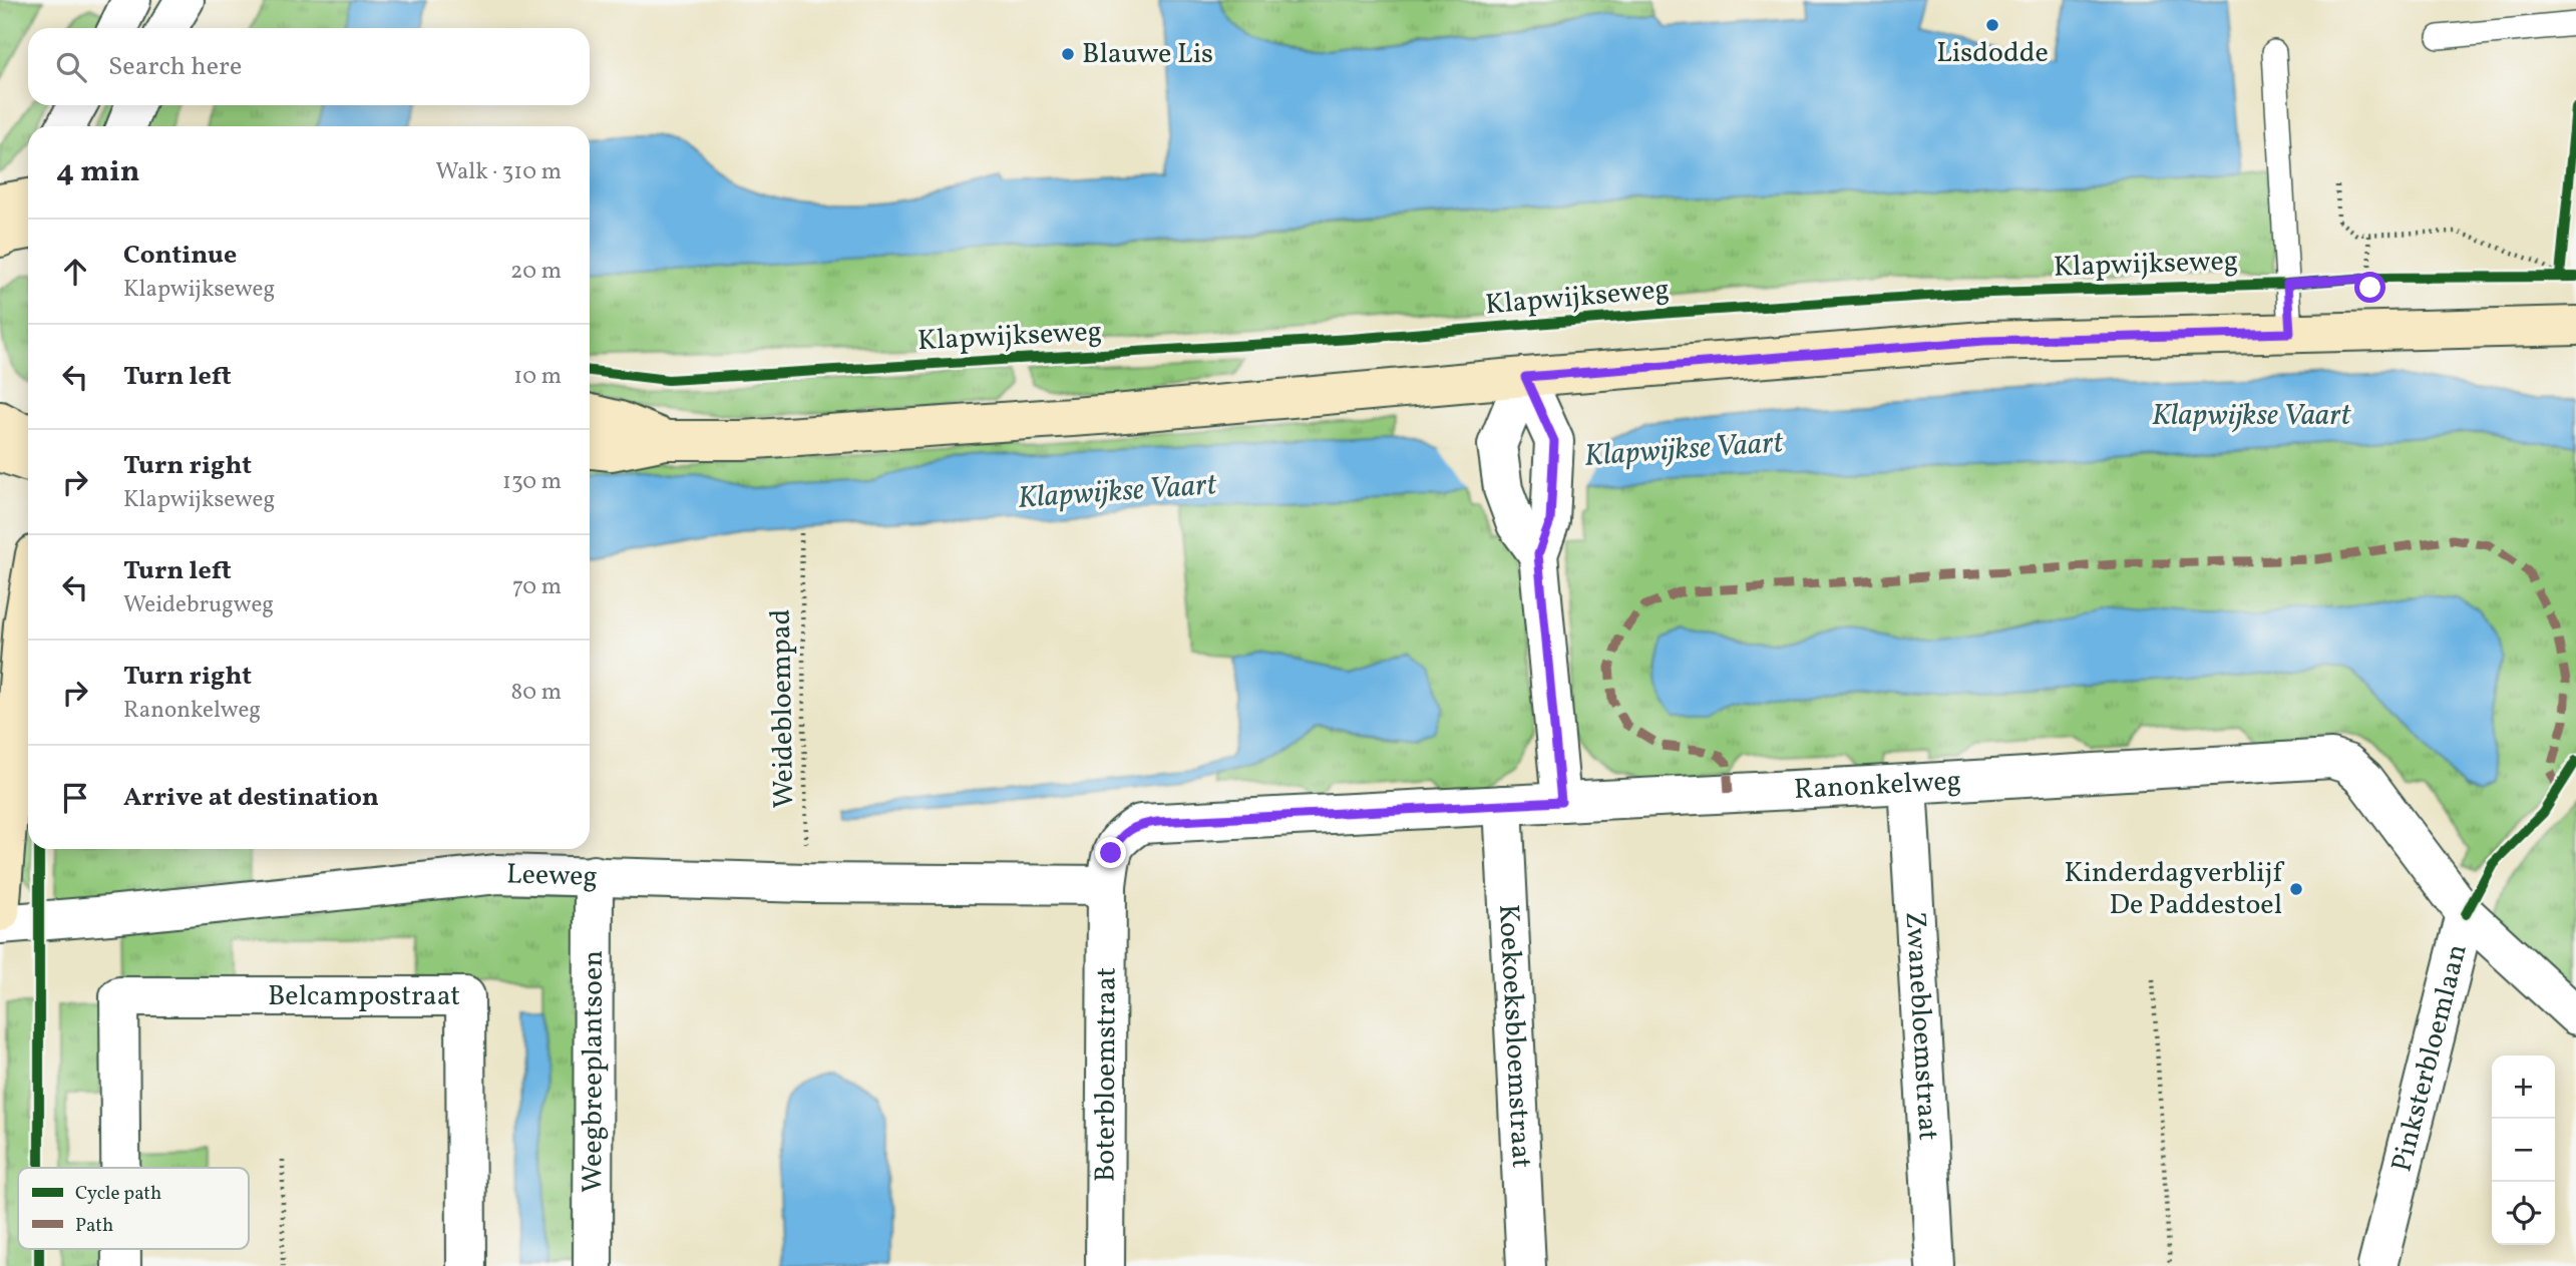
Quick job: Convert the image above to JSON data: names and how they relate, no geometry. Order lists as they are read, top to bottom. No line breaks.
{"streets":{"street":["Ranonkelweg","Leeweg","Belcampostraat","Zwanebloemstraat","Koekoeksbloemstraat","Pinksterbloemlaan","Weegbreeplantsoen","Boterbloemstraat"],"path":["Weidebloempad"],"cycle path":["Klapwijkseweg"]},"crossings":[["Weidebloempad","Leeweg"],["Ranonkelweg","Leeweg"],["Ranonkelweg","Zwanebloemstraat"],["Ranonkelweg","Koekoeksbloemstraat"],["Ranonkelweg","Pinksterbloemlaan"],["Ranonkelweg","Boterbloemstraat"],["Leeweg","Weegbreeplantsoen"],["Leeweg","Boterbloemstraat"]],"water":["Klapwijkse Vaart"],"places":["Lisdodde","Blauwe Lis","Kinderdagverblijf De Paddestoel"],"legend":["Cycle path","Path"],"page":{"search":"Search here","heading":["4 min","Walk · 310 m"],"list":[["Continue","Klapwijkseweg","20 m"],["Turn left","10 m"],["Turn right","Klapwijkseweg","130 m"],["Turn left","Weidebrugweg","70 m"],["Turn right","Ranonkelweg","80 m"],"Arrive at destination"],"map_buttons":["+","−"]}}
